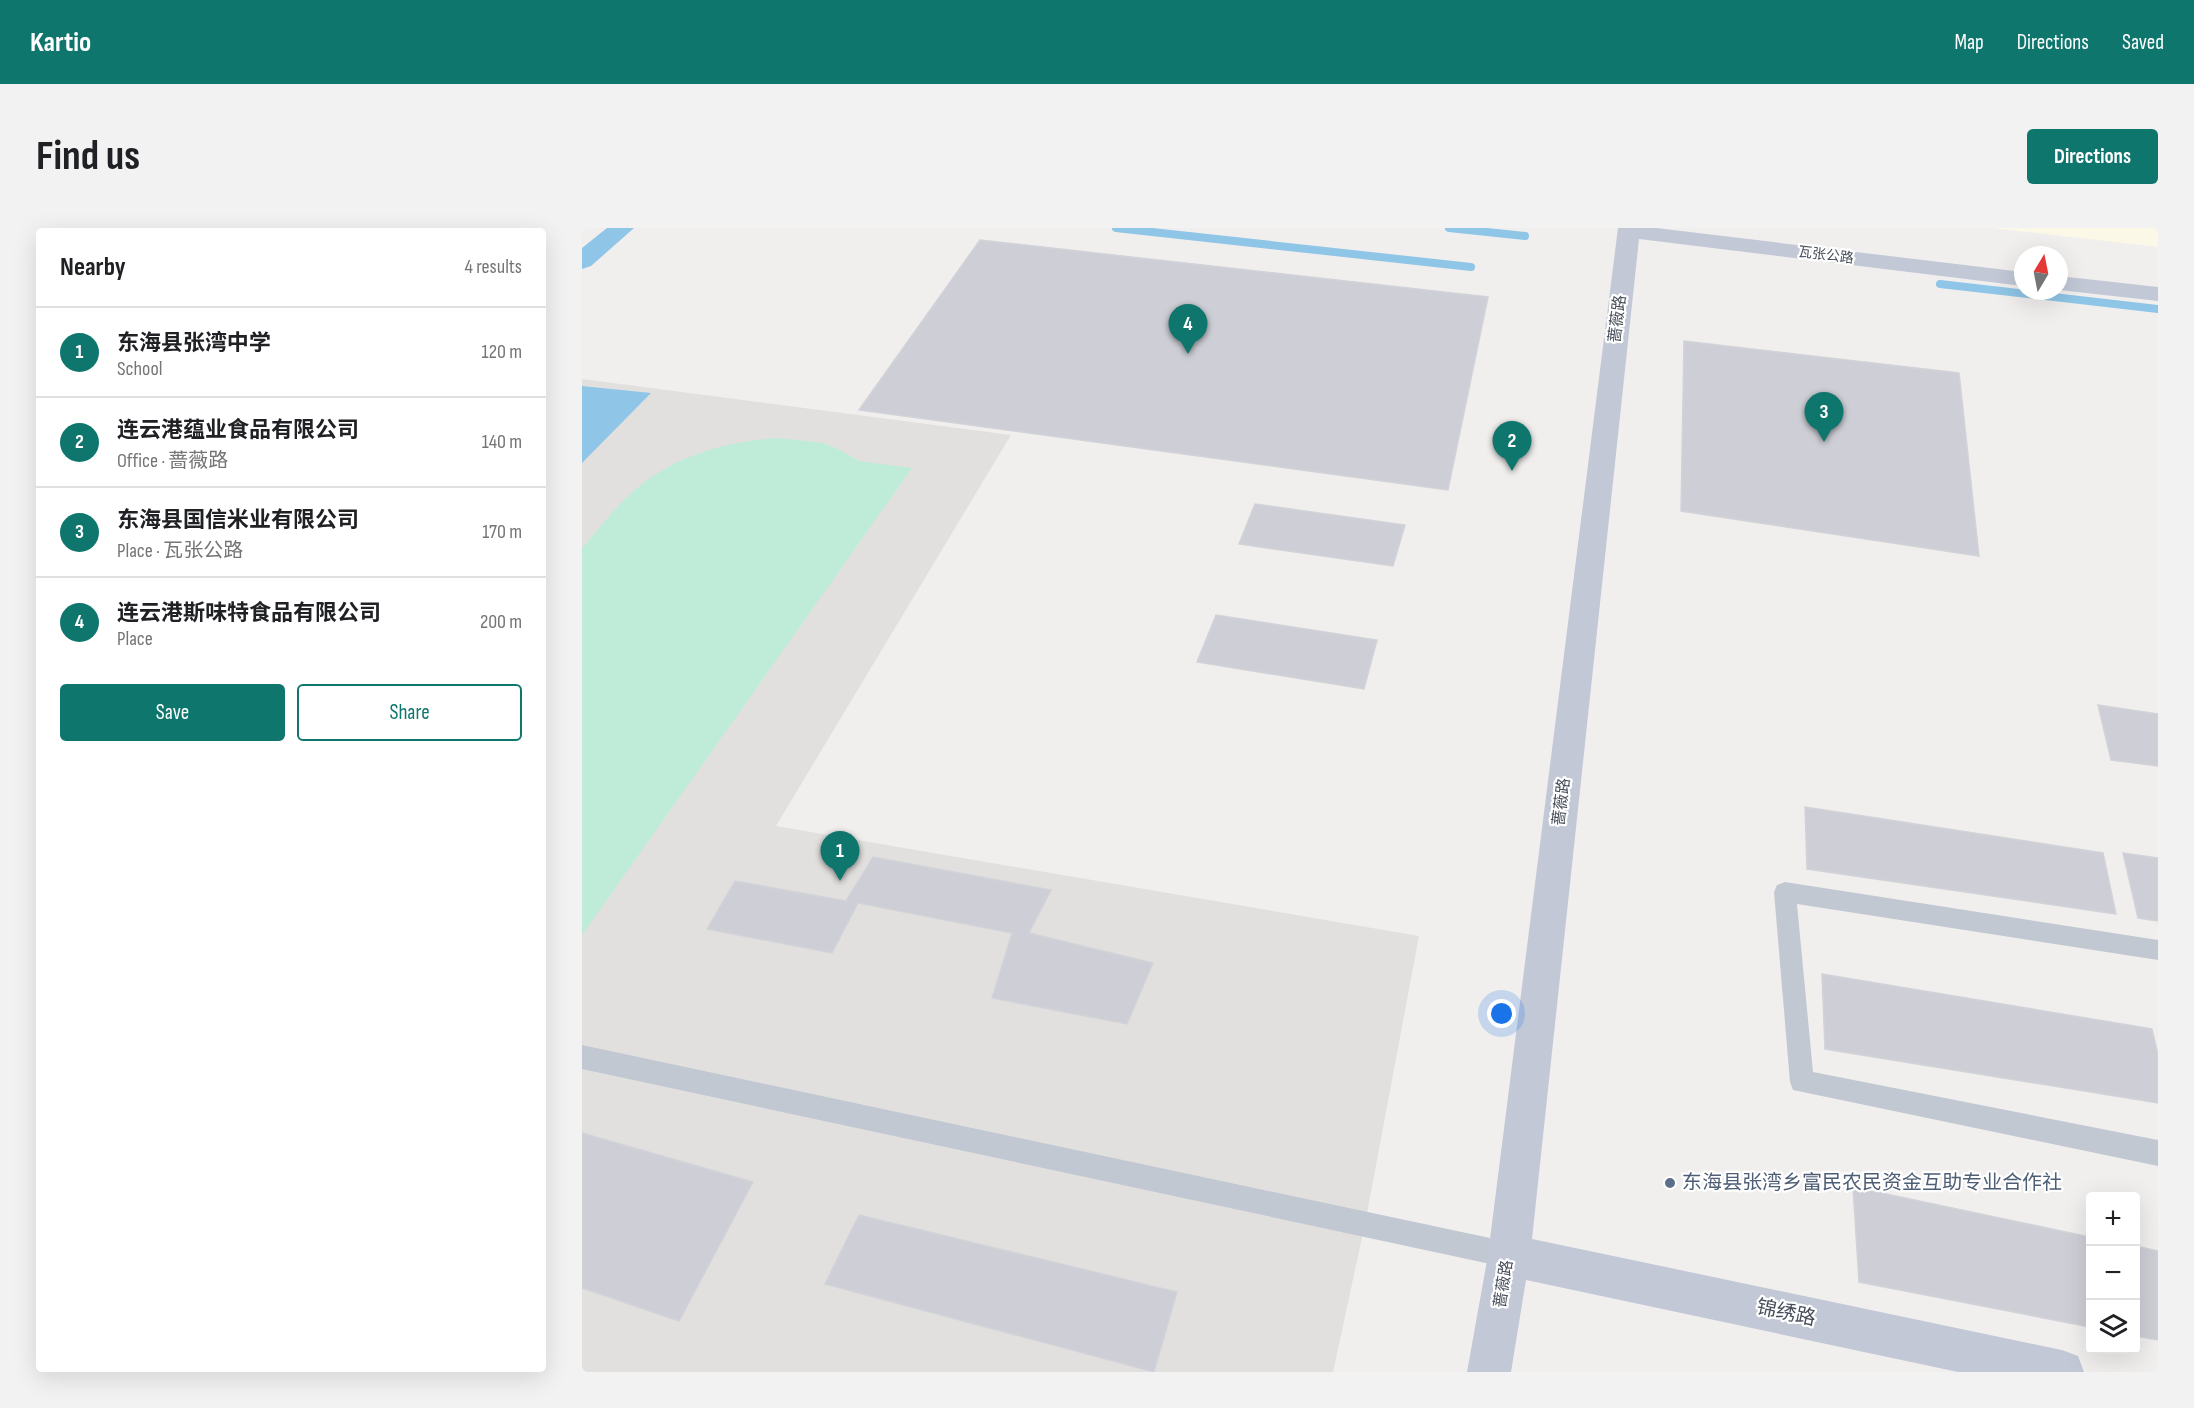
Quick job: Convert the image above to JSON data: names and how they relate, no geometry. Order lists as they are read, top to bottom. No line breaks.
{"streets":{"main road":["瓦张公路","蔷薇路","锦绣路"]},"crossings":[["瓦张公路","蔷薇路"],["蔷薇路","锦绣路"]],"places":["东海县张湾乡富民农民资金互助专业合作社"],"north":"top","page":{"header":"Kartio","nav":["Map","Directions","Saved"],"buttons":["Directions",["Save","Share"]],"title":"Find us","heading":["Nearby","4 results"],"pins":["4","3","2","1"],"list":[{"mark":"1","name":"东海县张湾中学","note":"School","value":"120 m"},{"mark":"2","name":"连云港蕴业食品有限公司","note":"Office · 蔷薇路","value":"140 m"},{"mark":"3","name":"东海县国信米业有限公司","note":"Place · 瓦张公路","value":"170 m"},{"mark":"4","name":"连云港斯味特食品有限公司","note":"Place","value":"200 m"}],"map_buttons":["+","−"]}}
